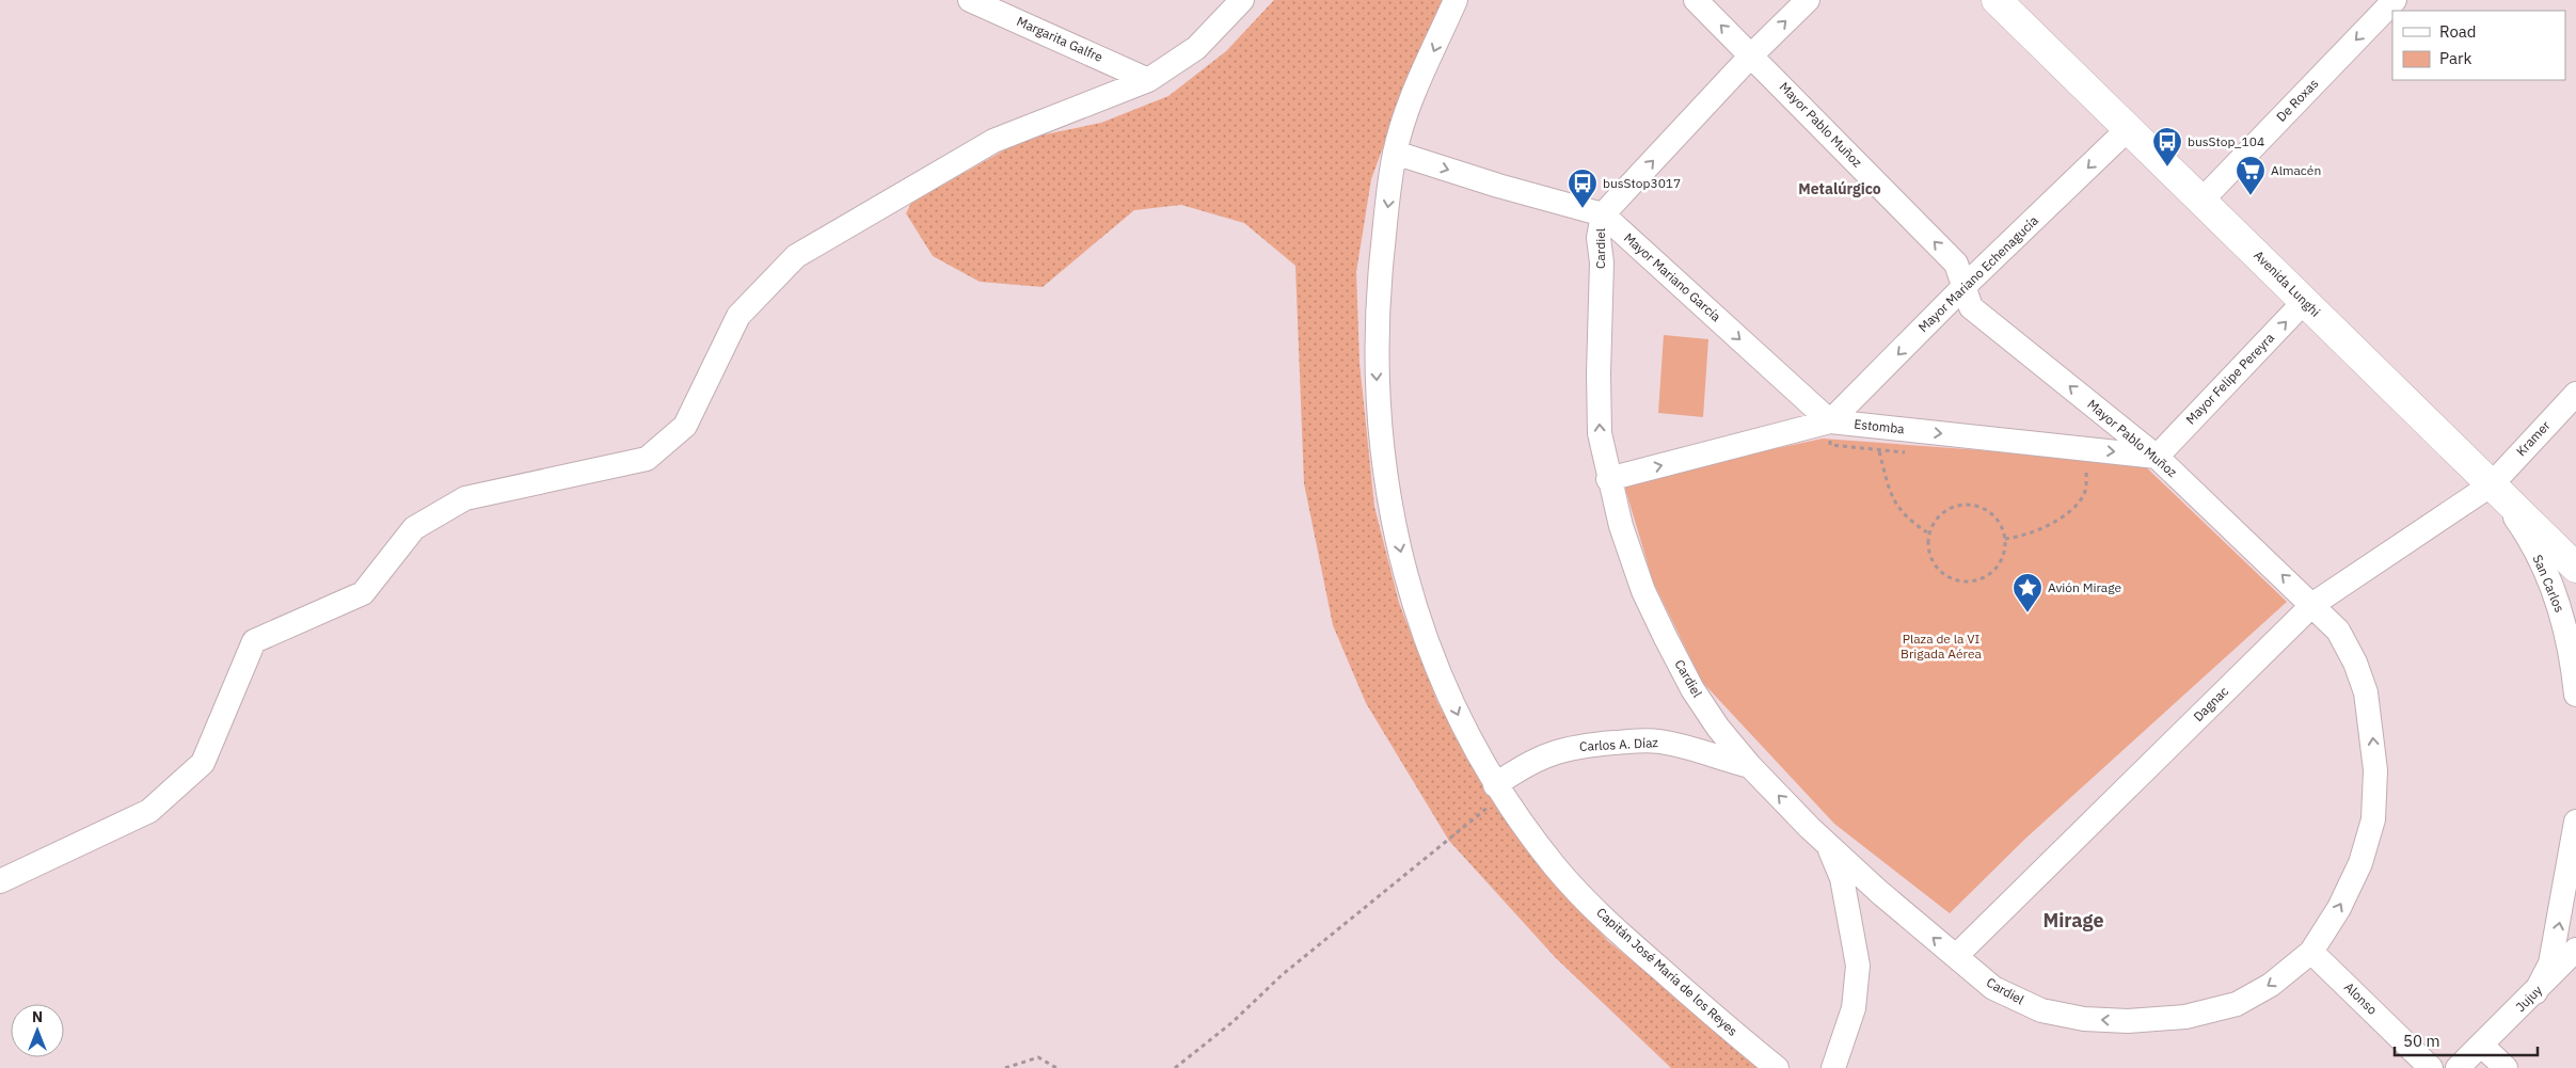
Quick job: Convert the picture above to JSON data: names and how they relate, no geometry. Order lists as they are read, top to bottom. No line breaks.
{"streets":{"main road":["Avenida Lunghi"],"street":["Margarita Galfre","De Roxas","Mayor Pablo Muñoz","Cardiel","Mayor Mariano Echenagucía","Mayor Mariano García","Mayor Felipe Pereyra","Estomba","Kramer","San Carlos","Dagnac","Carlos A. Díaz","Capitán José María de los Reyes","Alonso","Jujuy"]},"crossings":[["De Roxas","Avenida Lunghi"],["Mayor Pablo Muñoz","Cardiel"],["Mayor Pablo Muñoz","Mayor Mariano Echenagucía"],["Mayor Pablo Muñoz","Mayor Felipe Pereyra"],["Mayor Pablo Muñoz","Estomba"],["Mayor Pablo Muñoz","Dagnac"],["Mayor Pablo Muñoz","Alonso"],["Cardiel","Mayor Mariano García"],["Cardiel","Estomba"],["Cardiel","Dagnac"],["Cardiel","Carlos A. Díaz"],["Cardiel","Alonso"],["Mayor Mariano Echenagucía","Mayor Mariano García"],["Mayor Mariano Echenagucía","Avenida Lunghi"],["Mayor Mariano Echenagucía","Estomba"],["Mayor Mariano García","Estomba"],["Mayor Mariano García","Capitán José María de los Reyes"],["Avenida Lunghi","Mayor Felipe Pereyra"],["Avenida Lunghi","Kramer"],["Avenida Lunghi","San Carlos"],["Avenida Lunghi","Dagnac"],["Mayor Felipe Pereyra","Estomba"],["Kramer","San Carlos"],["Kramer","Dagnac"],["San Carlos","Dagnac"],["Carlos A. Díaz","Capitán José María de los Reyes"]],"one_way":["De Roxas","Mayor Pablo Muñoz","Mayor Mariano Echenagucía","Mayor Mariano García","Mayor Felipe Pereyra","Estomba","Capitán José María de los Reyes"],"districts":["Metalúrgico","Mirage"],"parks":["Plaza de la VI Brigada Aérea"],"places":{"bus stop":["busStop_104","busStop3017"],"supermarket":["Almacén"],"place":["Avión Mirage"]},"legend":["Road","Park"],"scale_bar":"50 m","north":"top"}
